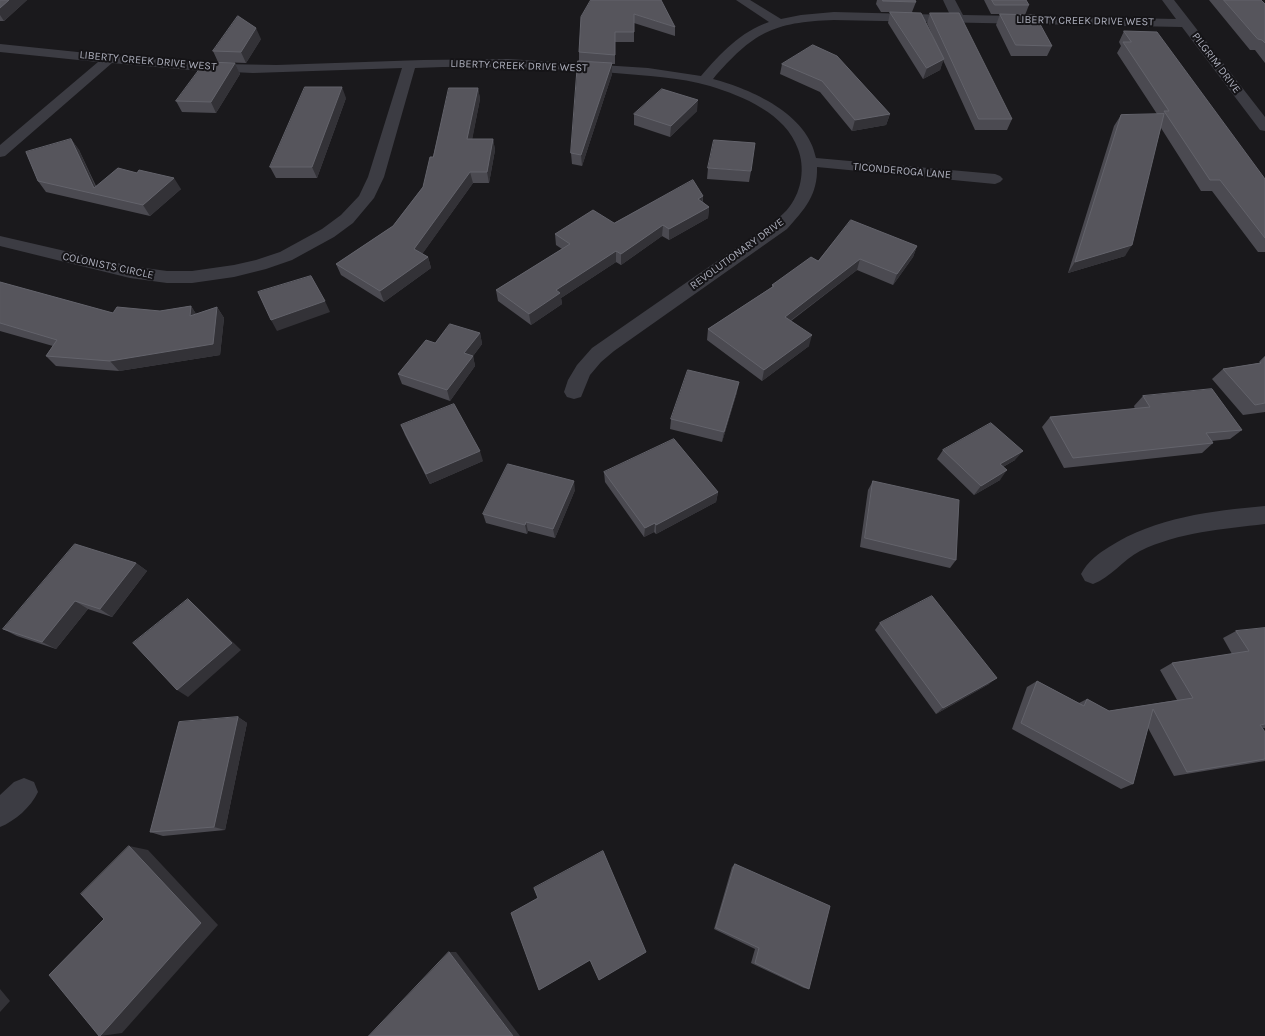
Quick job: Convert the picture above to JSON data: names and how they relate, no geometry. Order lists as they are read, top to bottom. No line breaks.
{"streets":{"street":["LIBERTY CREEK DRIVE WEST","PILGRIM DRIVE","TICONDEROGA LANE","REVOLUTIONARY DRIVE","COLONISTS CIRCLE"]},"crossings":[["LIBERTY CREEK DRIVE WEST","PILGRIM DRIVE"],["LIBERTY CREEK DRIVE WEST","REVOLUTIONARY DRIVE"],["LIBERTY CREEK DRIVE WEST","COLONISTS CIRCLE"],["TICONDEROGA LANE","REVOLUTIONARY DRIVE"]]}
